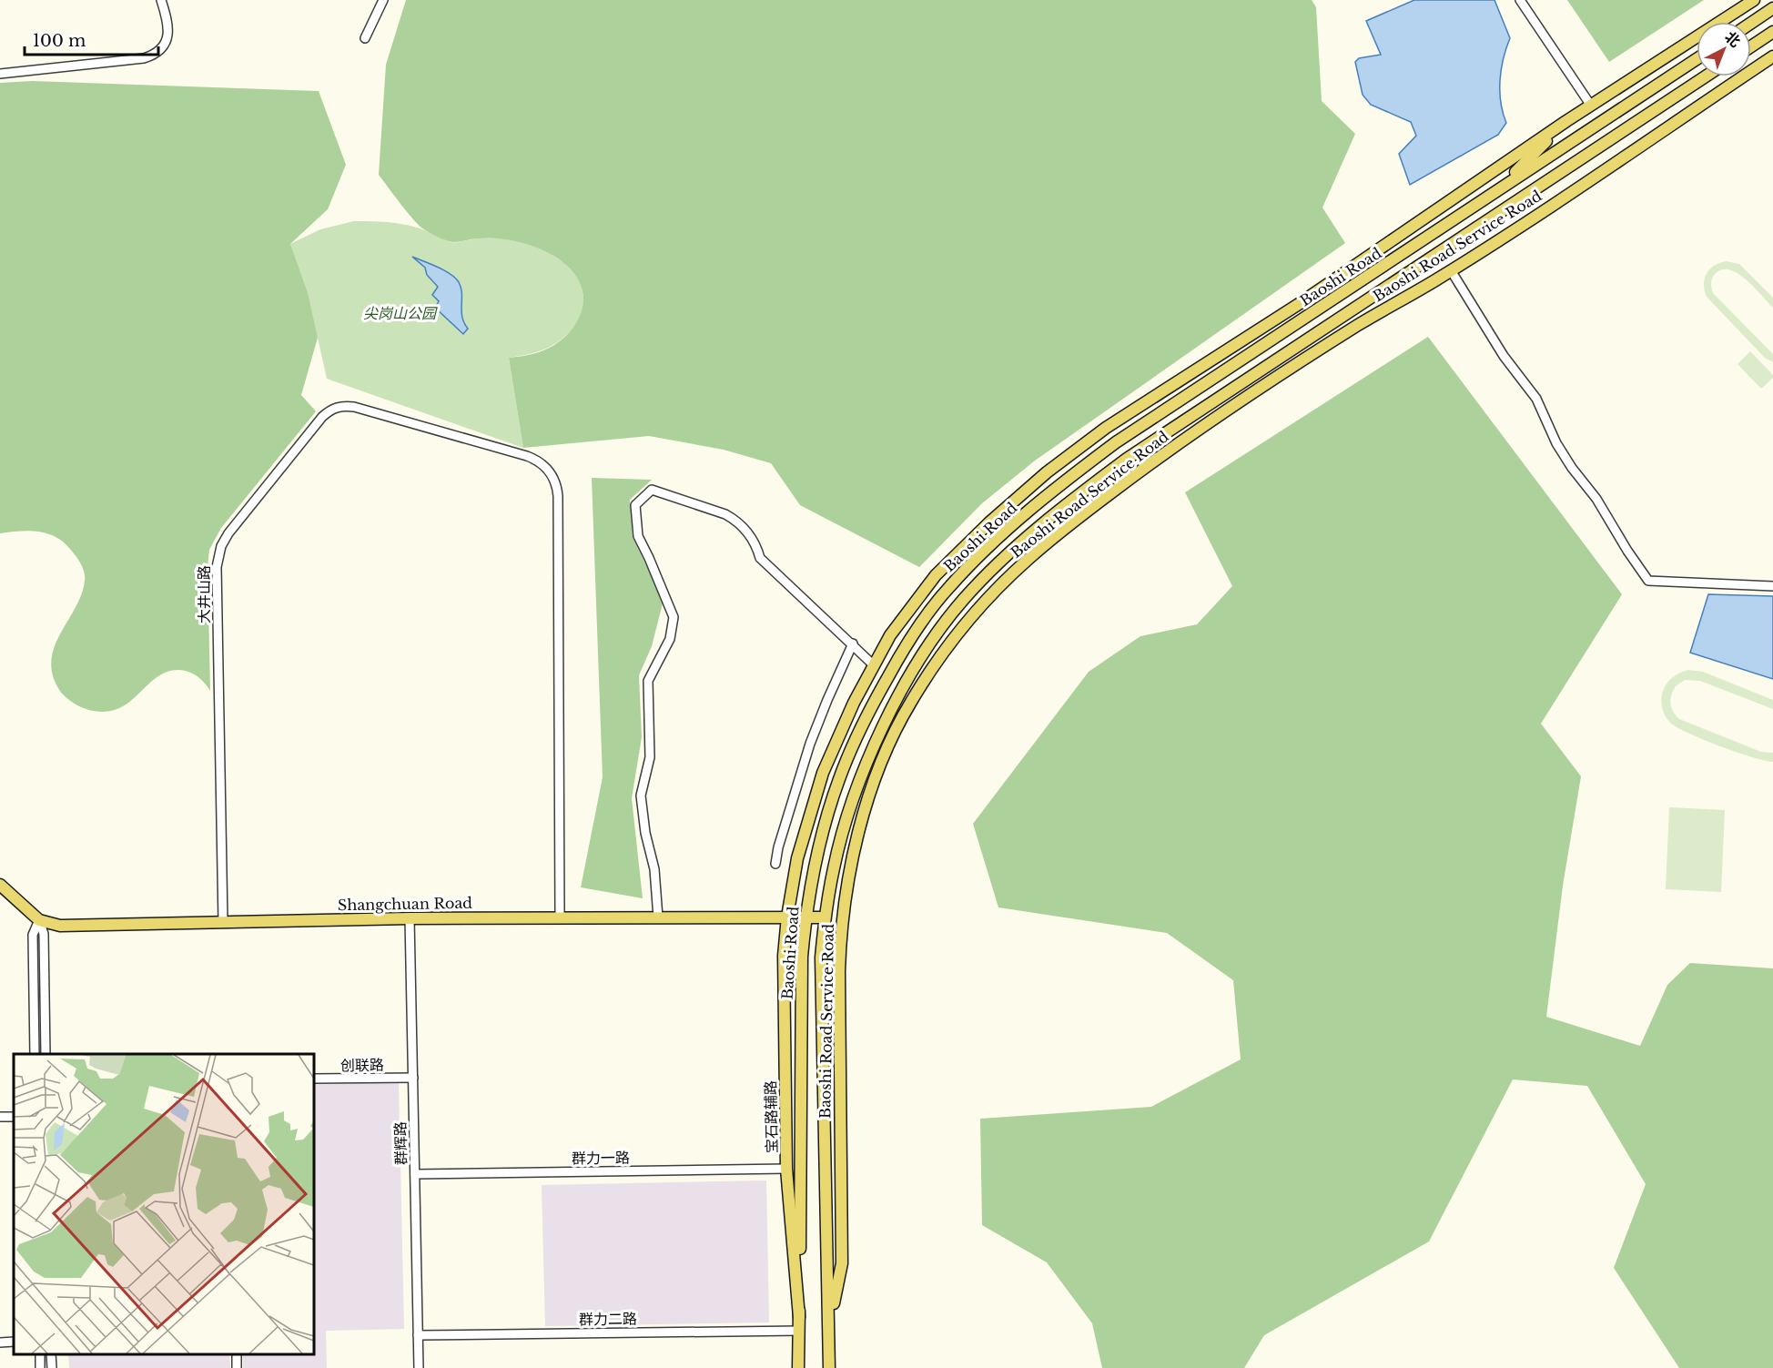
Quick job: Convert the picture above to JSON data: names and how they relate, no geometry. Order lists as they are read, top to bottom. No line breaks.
{"streets":{"main road":["Baoshi Road Service Road","Baoshi Road","Shangchuan Road","宝石路辅路"],"street":["大井山路","创联路","群辉路","群力一路","群力二路"]},"crossings":[["Baoshi Road Service Road","Baoshi Road"],["Baoshi Road","Shangchuan Road"],["Baoshi Road","宝石路辅路"],["Baoshi Road","群力二路"],["大井山路","Shangchuan Road"],["Shangchuan Road","宝石路辅路"],["Shangchuan Road","群辉路"],["创联路","群辉路"],["宝石路辅路","群力一路"],["群辉路","群力一路"],["群辉路","群力二路"]],"parks":["尖岗山公园"],"scale_bar":"100 m","north":"top right"}
